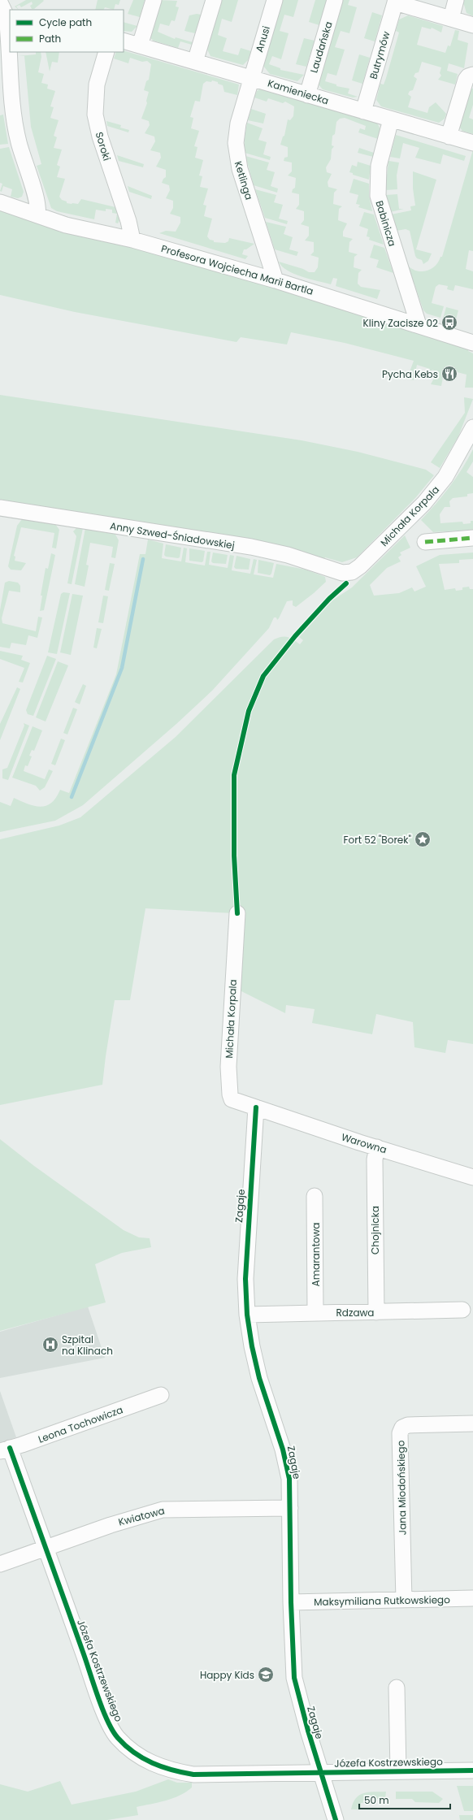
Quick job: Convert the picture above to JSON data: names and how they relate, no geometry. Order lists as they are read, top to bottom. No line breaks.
{"streets":{"street":["Anusi","Laudańska","Butrymów","Kamieniecka","Soroki","Ketlinga","Babinicza","Profesora Wojciecha Marii Bartla","Michała Korpala","Anny Szwed-Śniadowskiej","Warowna","Zagaje","Chojnicka","Amarantowa","Rdzawa","Leona Tochowicza","Jana Miodońskiego","Kwiatowa","Maksymiliana Rutkowskiego","Józefa Kostrzewskiego"]},"crossings":[["Anusi","Kamieniecka"],["Anusi","Ketlinga"],["Laudańska","Kamieniecka"],["Butrymów","Kamieniecka"],["Kamieniecka","Ketlinga"],["Kamieniecka","Babinicza"],["Soroki","Profesora Wojciecha Marii Bartla"],["Ketlinga","Profesora Wojciecha Marii Bartla"],["Babinicza","Profesora Wojciecha Marii Bartla"],["Michała Korpala","Anny Szwed-Śniadowskiej"],["Michała Korpala","Warowna"],["Michała Korpala","Zagaje"],["Warowna","Zagaje"],["Warowna","Chojnicka"],["Zagaje","Rdzawa"],["Zagaje","Kwiatowa"],["Zagaje","Maksymiliana Rutkowskiego"],["Zagaje","Józefa Kostrzewskiego"],["Chojnicka","Rdzawa"],["Amarantowa","Rdzawa"],["Leona Tochowicza","Józefa Kostrzewskiego"],["Jana Miodońskiego","Maksymiliana Rutkowskiego"],["Kwiatowa","Józefa Kostrzewskiego"]],"places":{"bus stop":["Kliny Zacisze 02"],"restaurant":["Pycha Kebs"],"place":["Fort 52 \"Borek\""],"hospital":["Szpital na Klinach"],"school or university":["Happy Kids"]},"legend":["Cycle path","Path"],"scale_bar":"50 m"}
